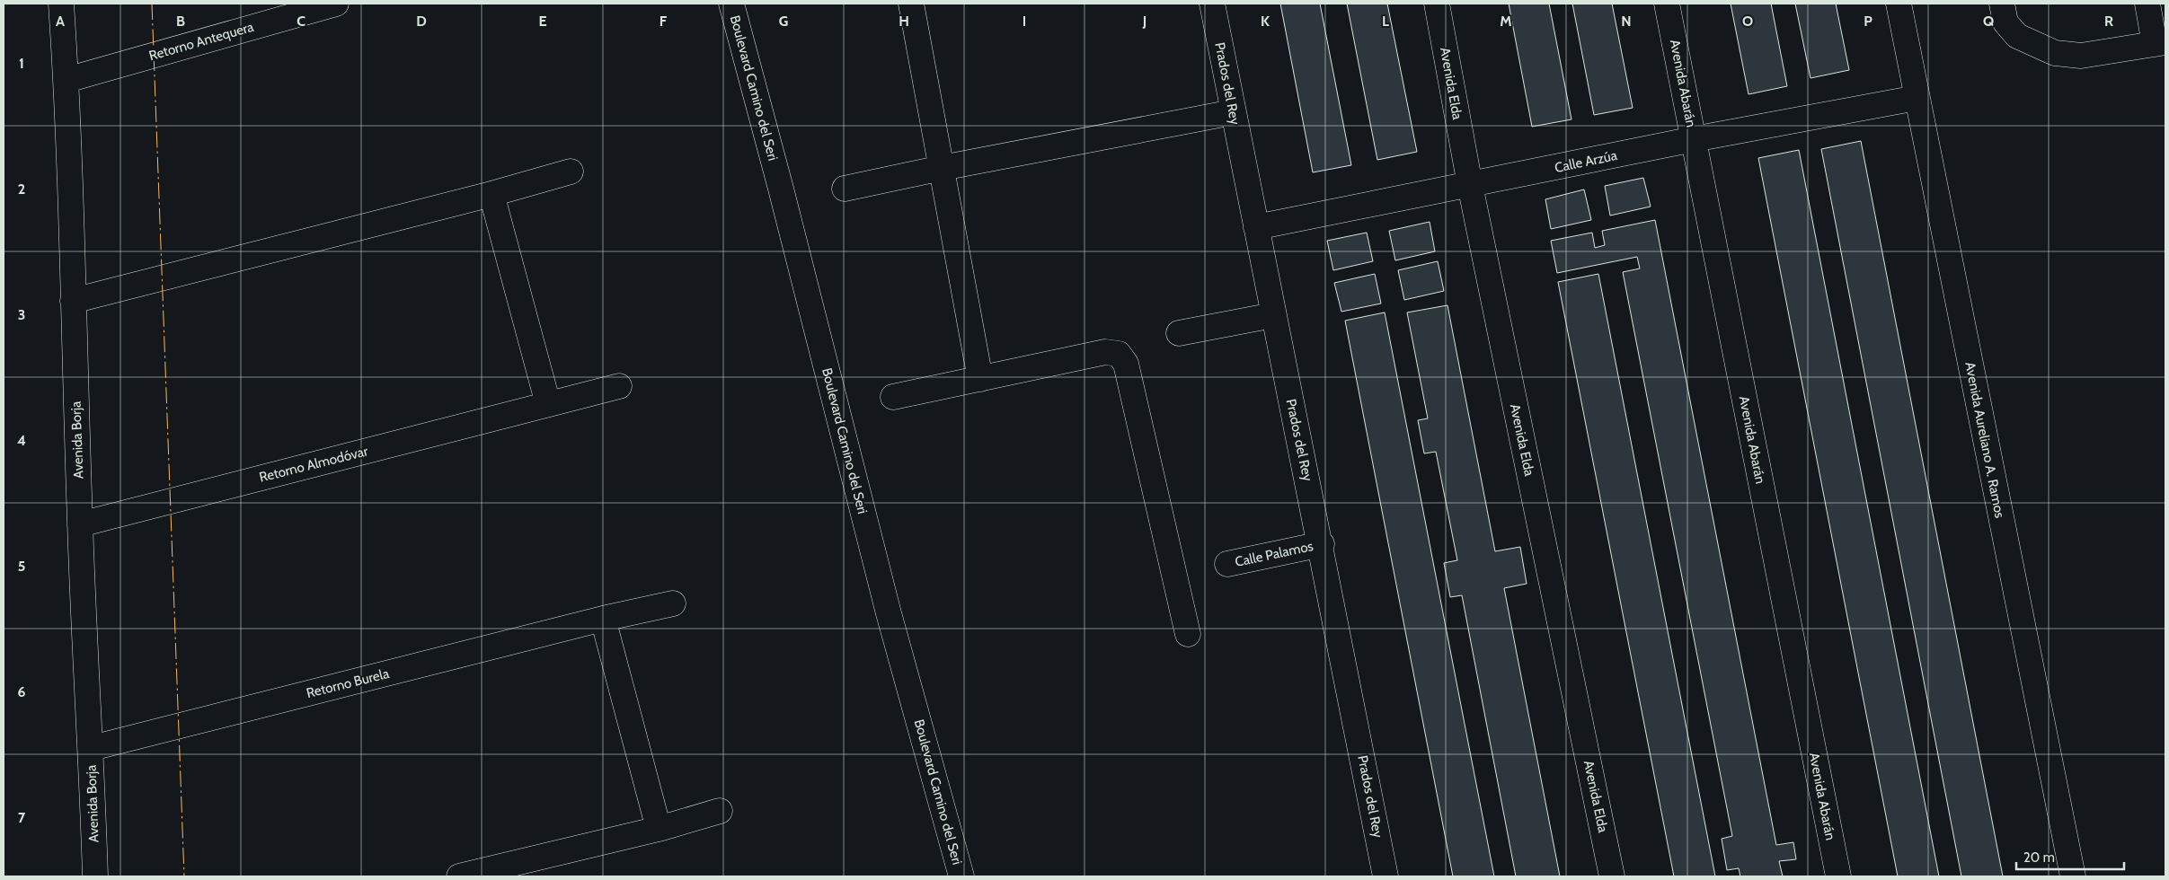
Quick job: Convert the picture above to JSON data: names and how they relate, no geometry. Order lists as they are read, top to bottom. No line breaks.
{"streets":{"street":["Retorno Antequera","Prados del Rey","Avenida Elda","Avenida Abarán","Boulevard Camino del Seri","Calle Arzúa","Avenida Borja","Avenida Aureliano A. Ramos","Retorno Almodóvar","Calle Palamos","Retorno Burela"]},"crossings":[["Retorno Antequera","Avenida Borja"],["Prados del Rey","Calle Arzúa"],["Prados del Rey","Calle Palamos"],["Avenida Elda","Calle Arzúa"],["Avenida Abarán","Calle Arzúa"],["Calle Arzúa","Avenida Aureliano A. Ramos"],["Avenida Borja","Retorno Almodóvar"],["Avenida Borja","Retorno Burela"]],"scale_bar":"20 m","grid":{"columns":["A","B","C","D","E","F","G","H","I","J","K","L","M","N","O","P","Q","R"],"rows":["1","2","3","4","5","6","7"]}}
